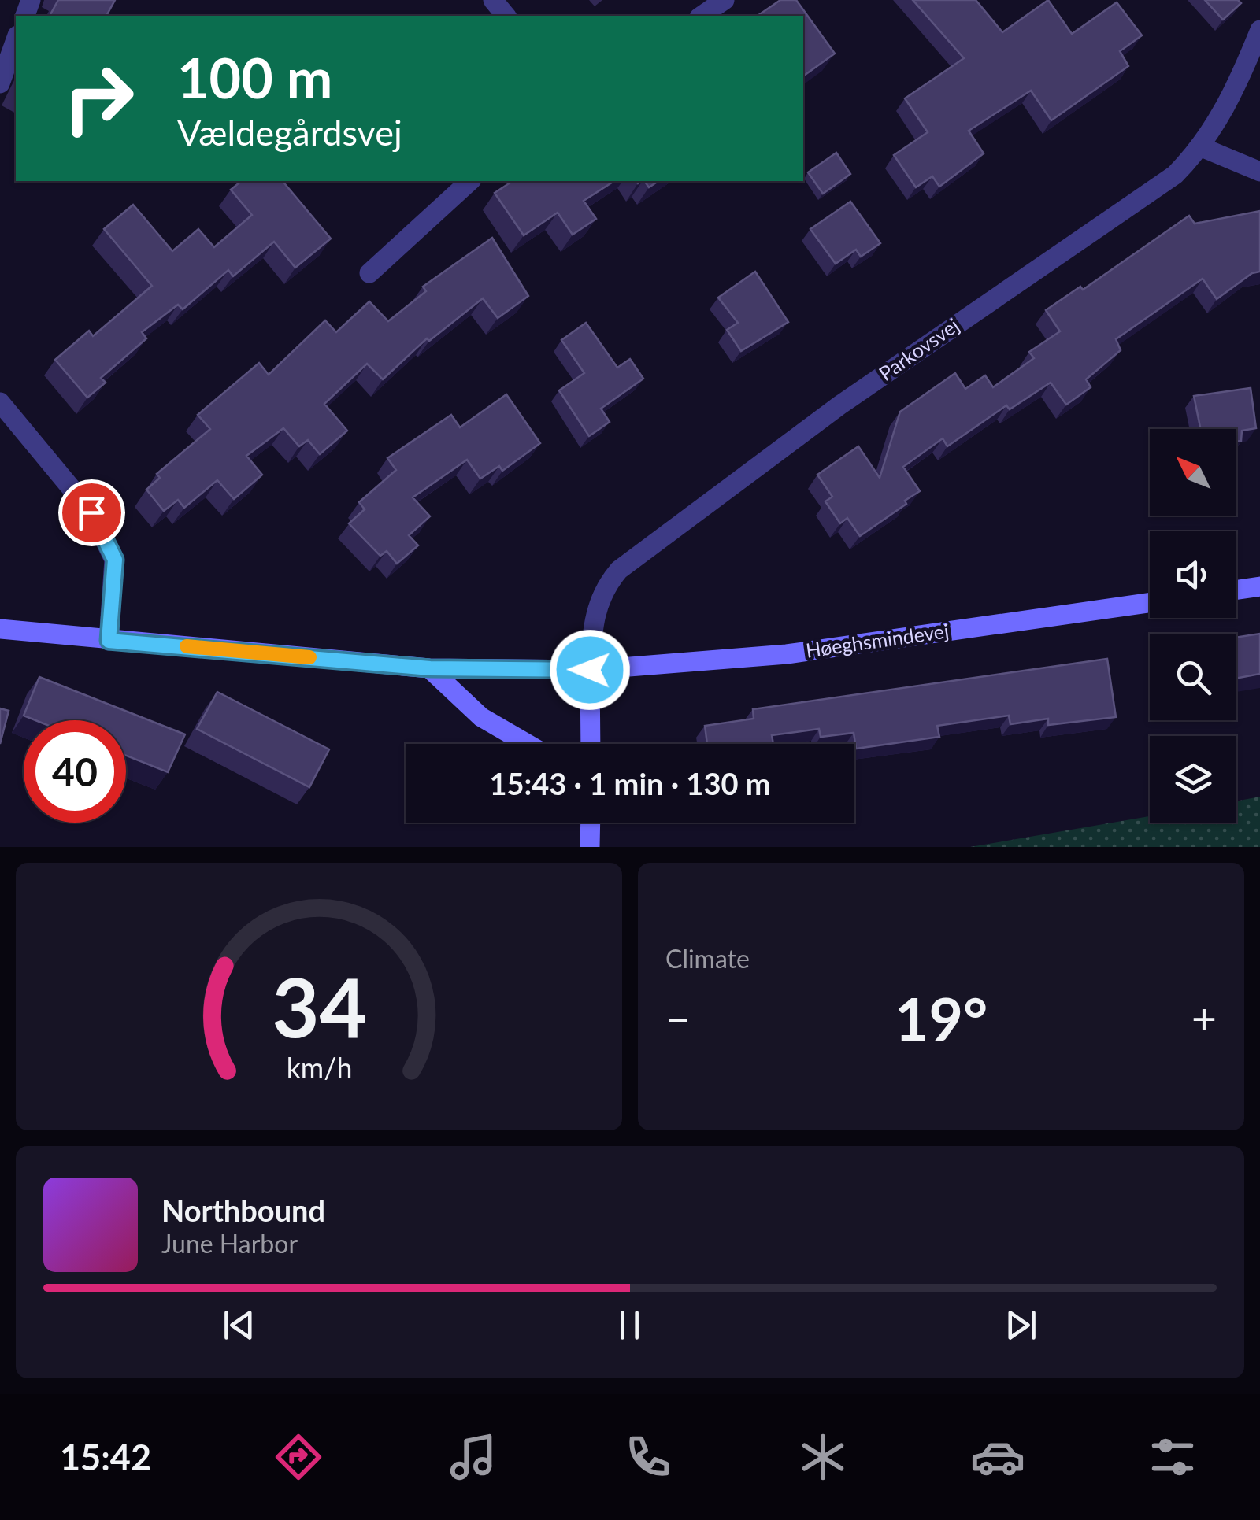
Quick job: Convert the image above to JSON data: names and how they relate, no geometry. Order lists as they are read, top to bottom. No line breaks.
{"streets":{"street":["Parkovsvej","Høeghsmindevej"]},"crossings":[["Parkovsvej","Høeghsmindevej"]],"north":"top left","page":{"turn":["100 m","Vældegårdsvej"],"limit":"40","trip":"15:43 · 1 min · 130 m","tile":"Climate","heat":["−","19°","+"],"song":["Northbound","June Harbor"],"tabs":"15:42","gauge":["34","km/h"]}}
